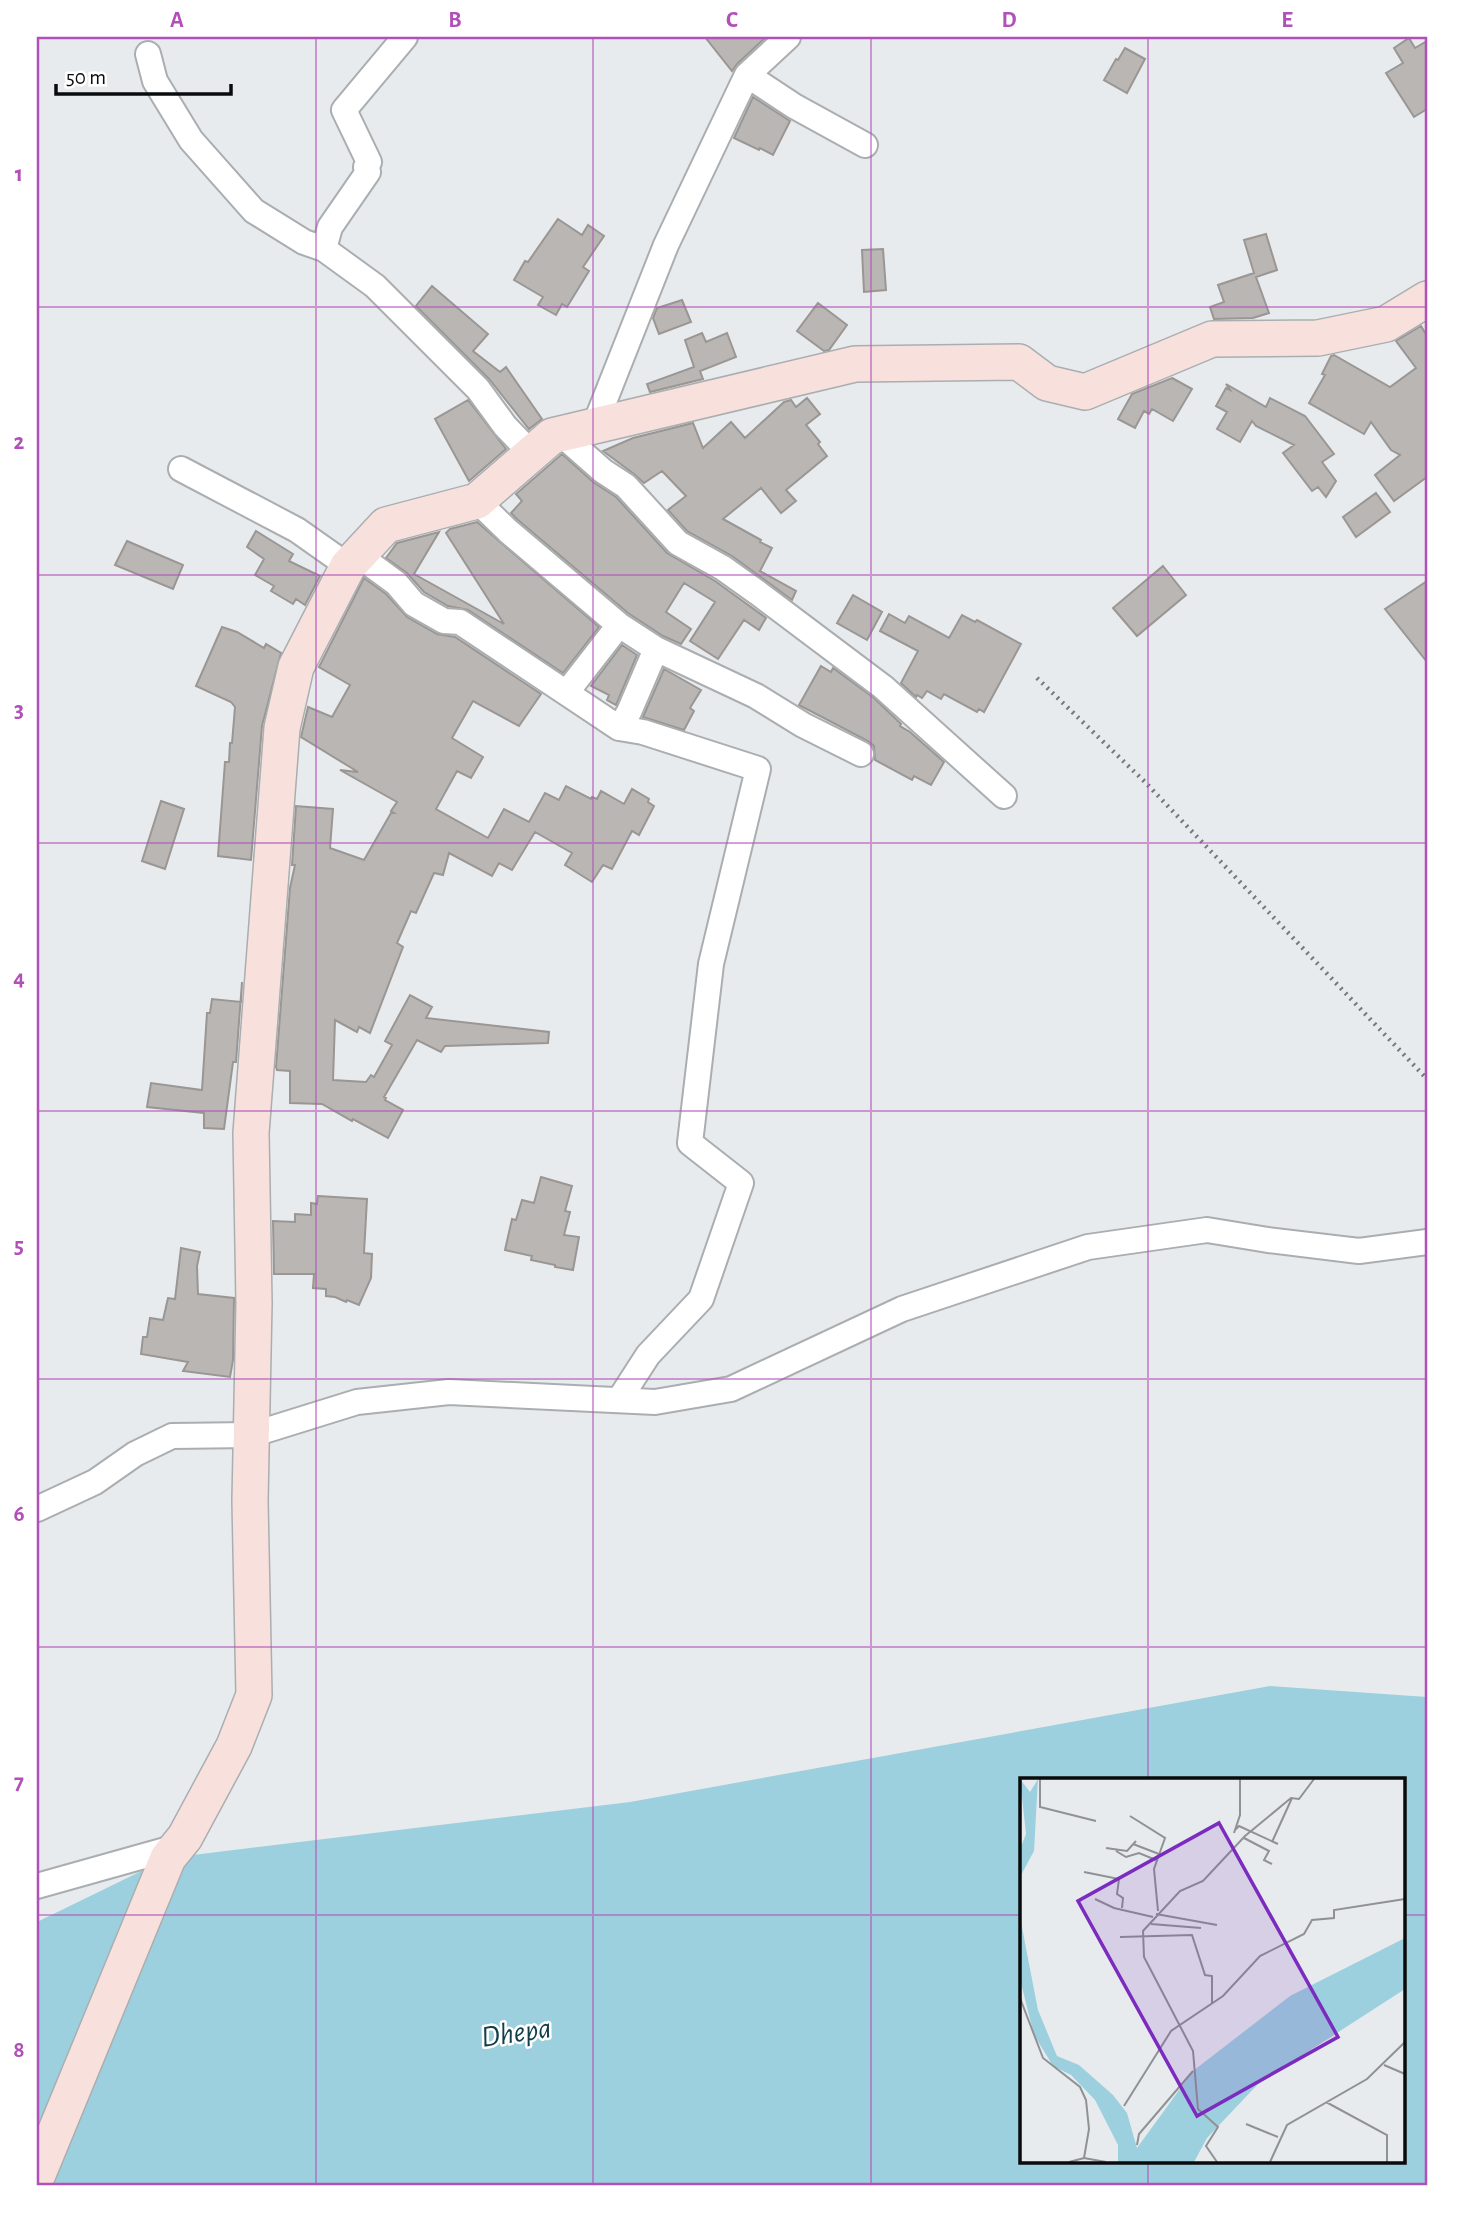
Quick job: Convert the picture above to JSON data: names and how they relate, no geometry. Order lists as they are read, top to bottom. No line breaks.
{"water":["Dhepa"],"scale_bar":"50 m","grid":{"columns":["A","B","C","D","E"],"rows":["1","2","3","4","5","6","7","8"]}}
